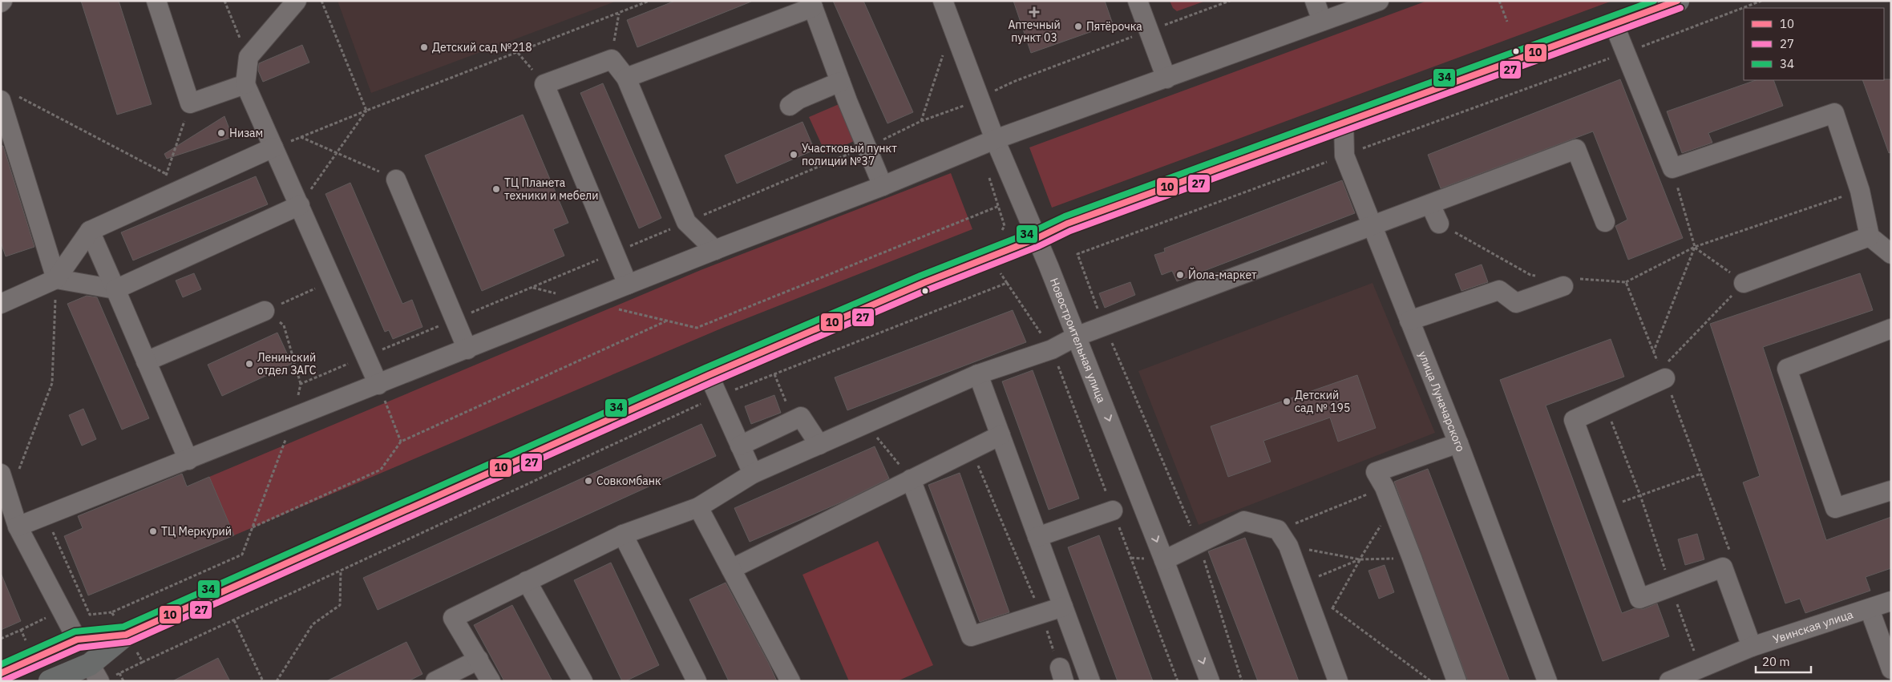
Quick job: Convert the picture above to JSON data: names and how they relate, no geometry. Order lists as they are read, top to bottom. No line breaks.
{"streets":{"street":["Новостроительная улица","улица Луначарского","Увинская улица"]},"places":{"health":["Аптечный пункт 03"],"other":["Пятёрочка","Детский сад №218","Низам","Участковый пункт полиции №37","ТЦ Планета техники и мебели","Йола-маркет","Ленинский отдел ЗАГС","Детский сад № 195","Совкомбанк","ТЦ Меркурий"]},"lines":["transit line 10","transit line 34","transit line 27"],"legend":["10","27","34"],"scale_bar":"20 m"}
